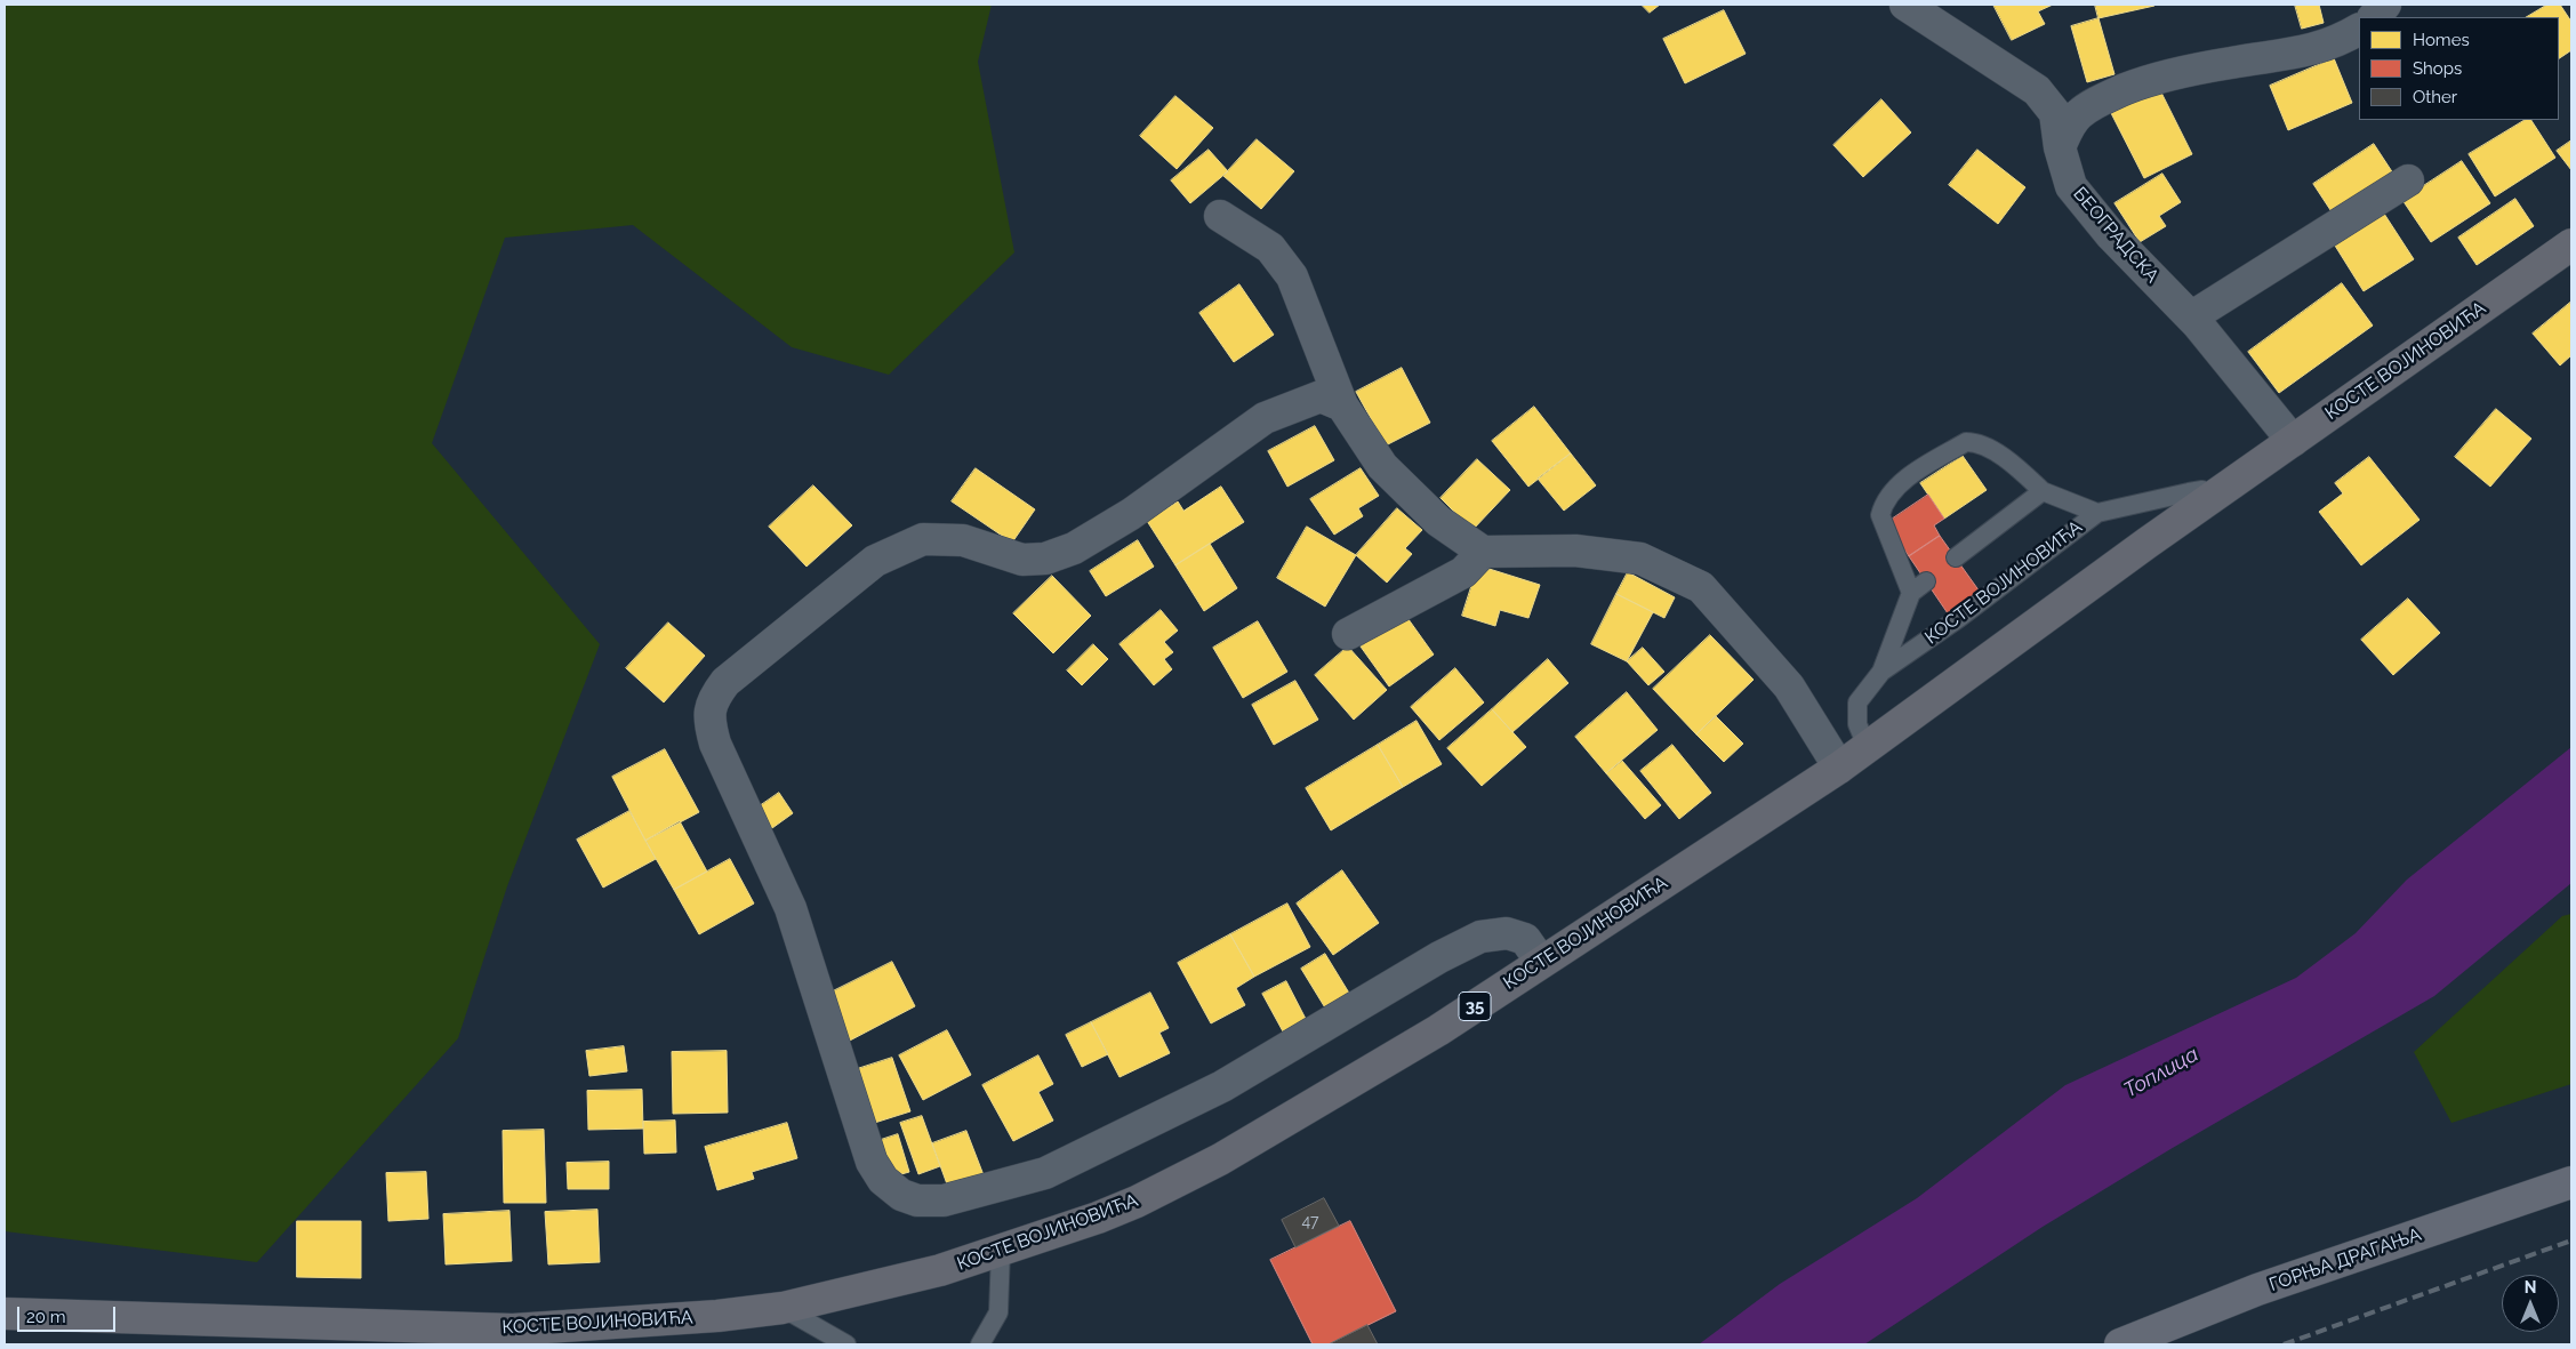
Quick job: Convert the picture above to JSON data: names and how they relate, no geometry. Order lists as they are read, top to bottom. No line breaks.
{"streets":{"main road":["КОСТЕ ВОЈИНОВИЋА","35"],"street":["БЕОГРАДСКА","ГОРЊА ДРАГАЊА"]},"crossings":[["БЕОГРАДСКА","КОСТЕ ВОЈИНОВИЋА"]],"water":["Топлица"],"house_numbers":["47"],"legend":["Homes","Shops","Other"],"scale_bar":"20 m","north":"top"}
